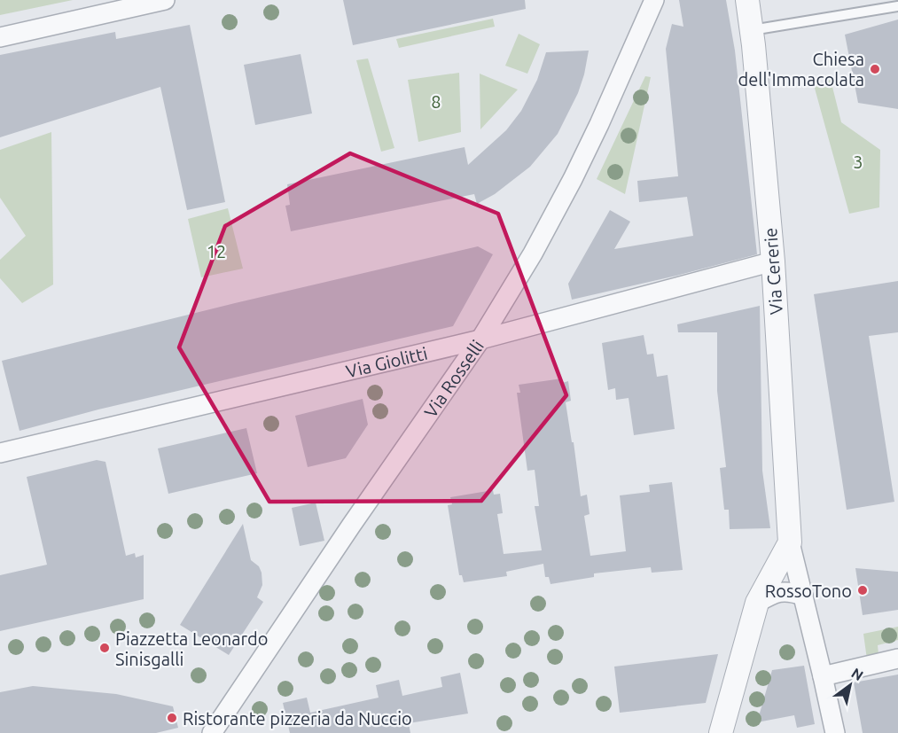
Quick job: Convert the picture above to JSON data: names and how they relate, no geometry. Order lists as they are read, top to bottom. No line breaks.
{"streets":{"street":["Via Cererie","Via Giolitti","Via Rosselli"]},"crossings":[["Via Cererie","Via Giolitti"],["Via Giolitti","Via Rosselli"]],"parks":["8","3","12"],"places":["Chiesa dell'Immacolata","RossoTono","Piazzetta Leonardo Sinisgalli","Ristorante pizzeria da Nuccio"],"north":"top right"}
